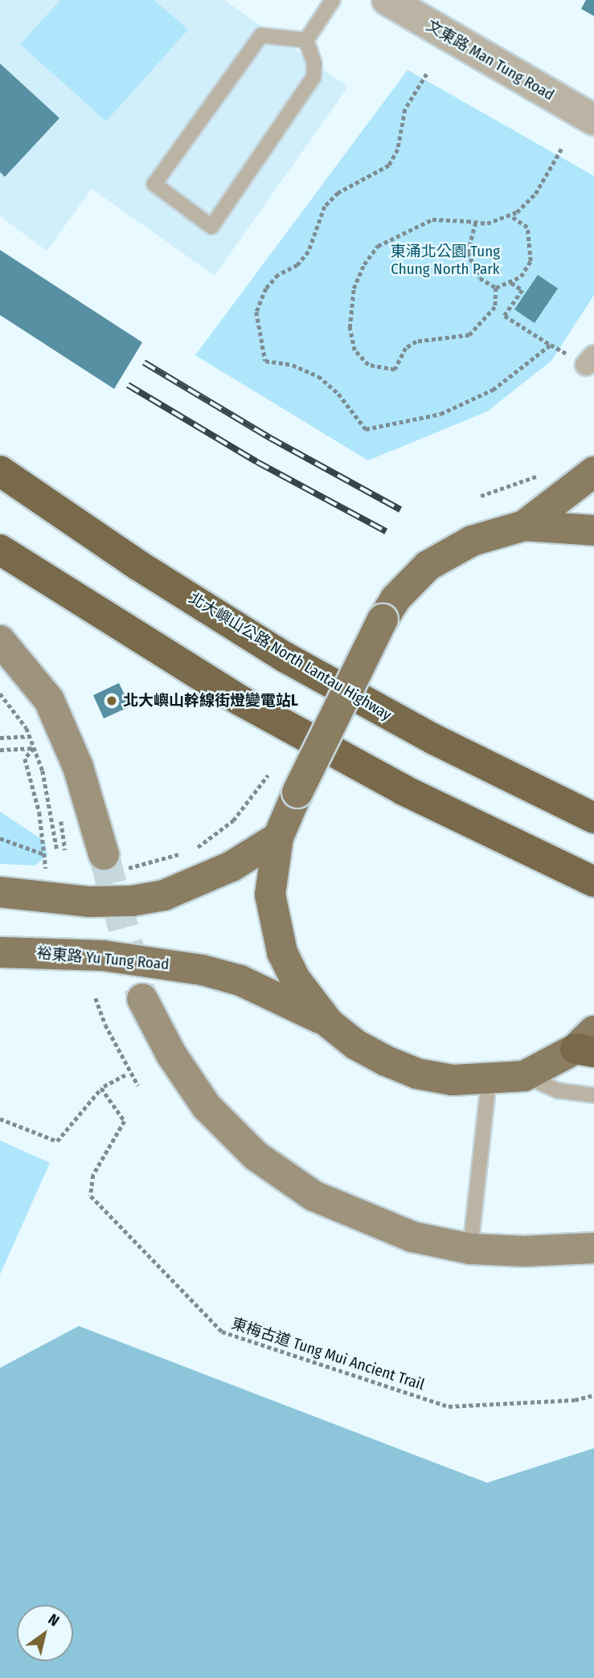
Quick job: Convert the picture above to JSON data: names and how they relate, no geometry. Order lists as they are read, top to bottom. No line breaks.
{"streets":{"highway":["北大嶼山公路 North Lantau Highway"],"main road":["裕東路 Yu Tung Road"],"street":["文東路 Man Tung Road"],"path":["東梅古道 Tung Mui Ancient Trail"]},"parks":["東涌北公園 Tung Chung North Park"],"places":["北大嶼山幹線街燈變電站L"],"north":"top right"}
